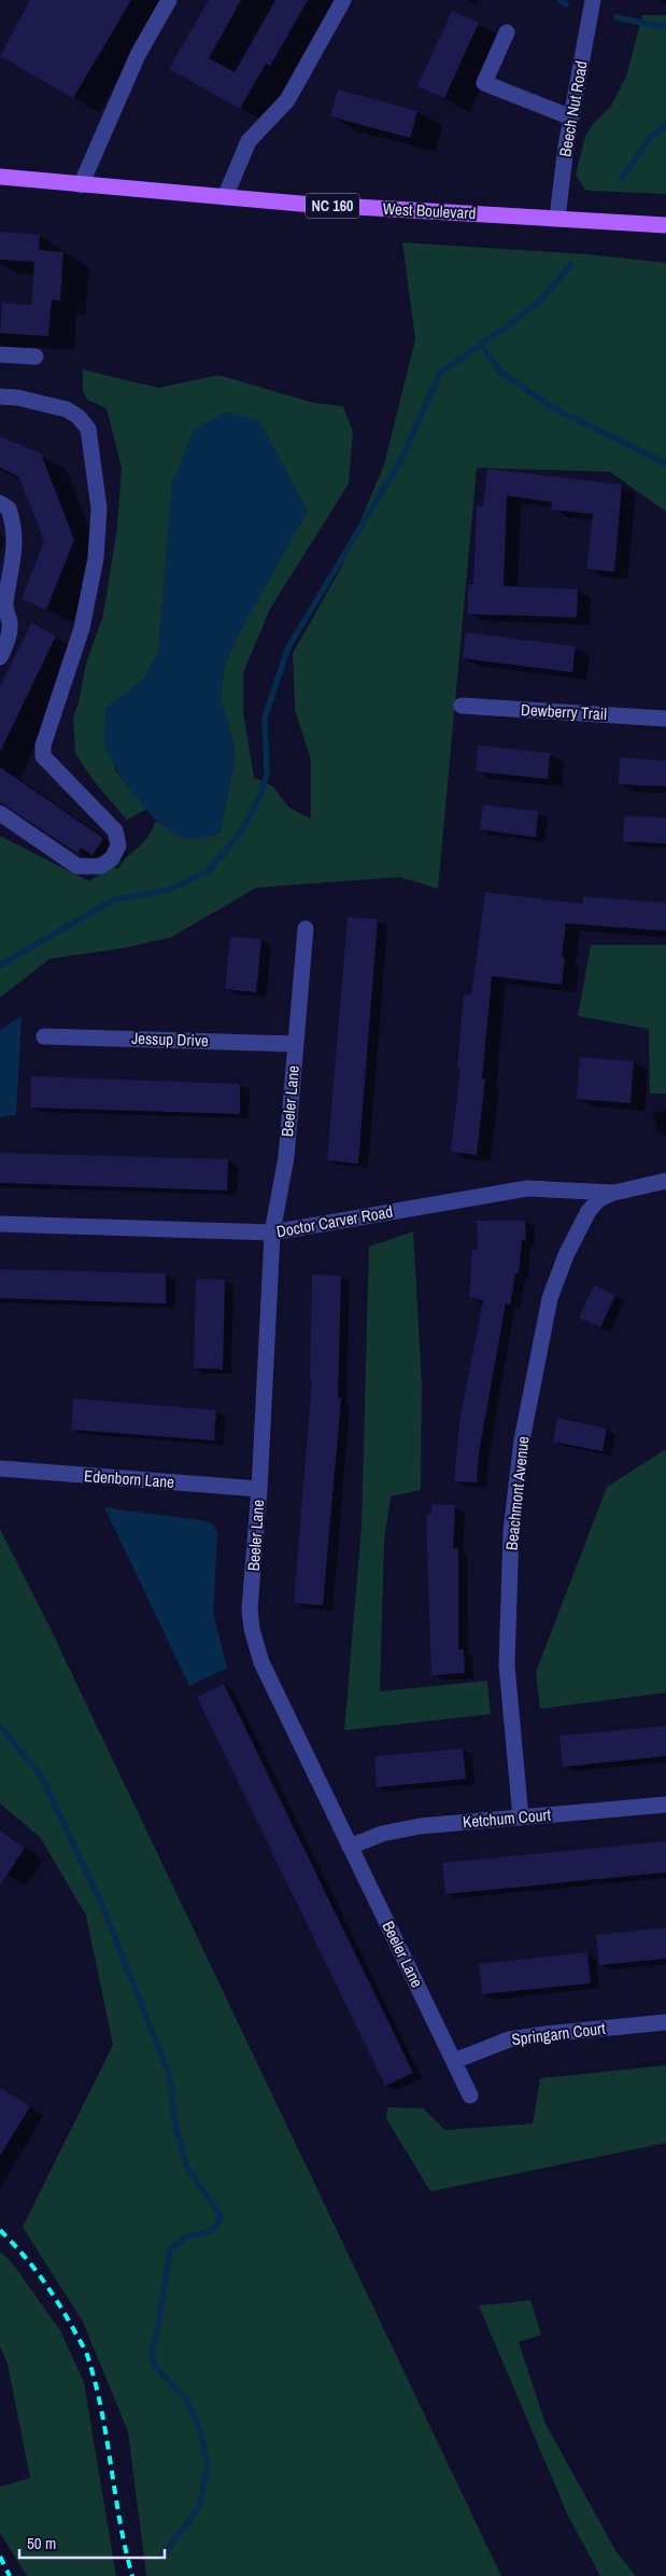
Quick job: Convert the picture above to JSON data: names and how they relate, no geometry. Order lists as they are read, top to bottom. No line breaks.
{"streets":{"main road":["NC 160","West Boulevard"],"street":["Beech Nut Road","Dewberry Trail","Jessup Drive","Beeler Lane","Doctor Carver Road","Edenborn Lane","Beachmont Avenue","Ketchum Court","Springarn Court"]},"crossings":[["Beech Nut Road","West Boulevard"],["Jessup Drive","Beeler Lane"],["Beeler Lane","Doctor Carver Road"],["Beeler Lane","Edenborn Lane"],["Beeler Lane","Ketchum Court"],["Beeler Lane","Springarn Court"],["Doctor Carver Road","Beachmont Avenue"],["Beachmont Avenue","Ketchum Court"]],"scale_bar":"50 m"}
